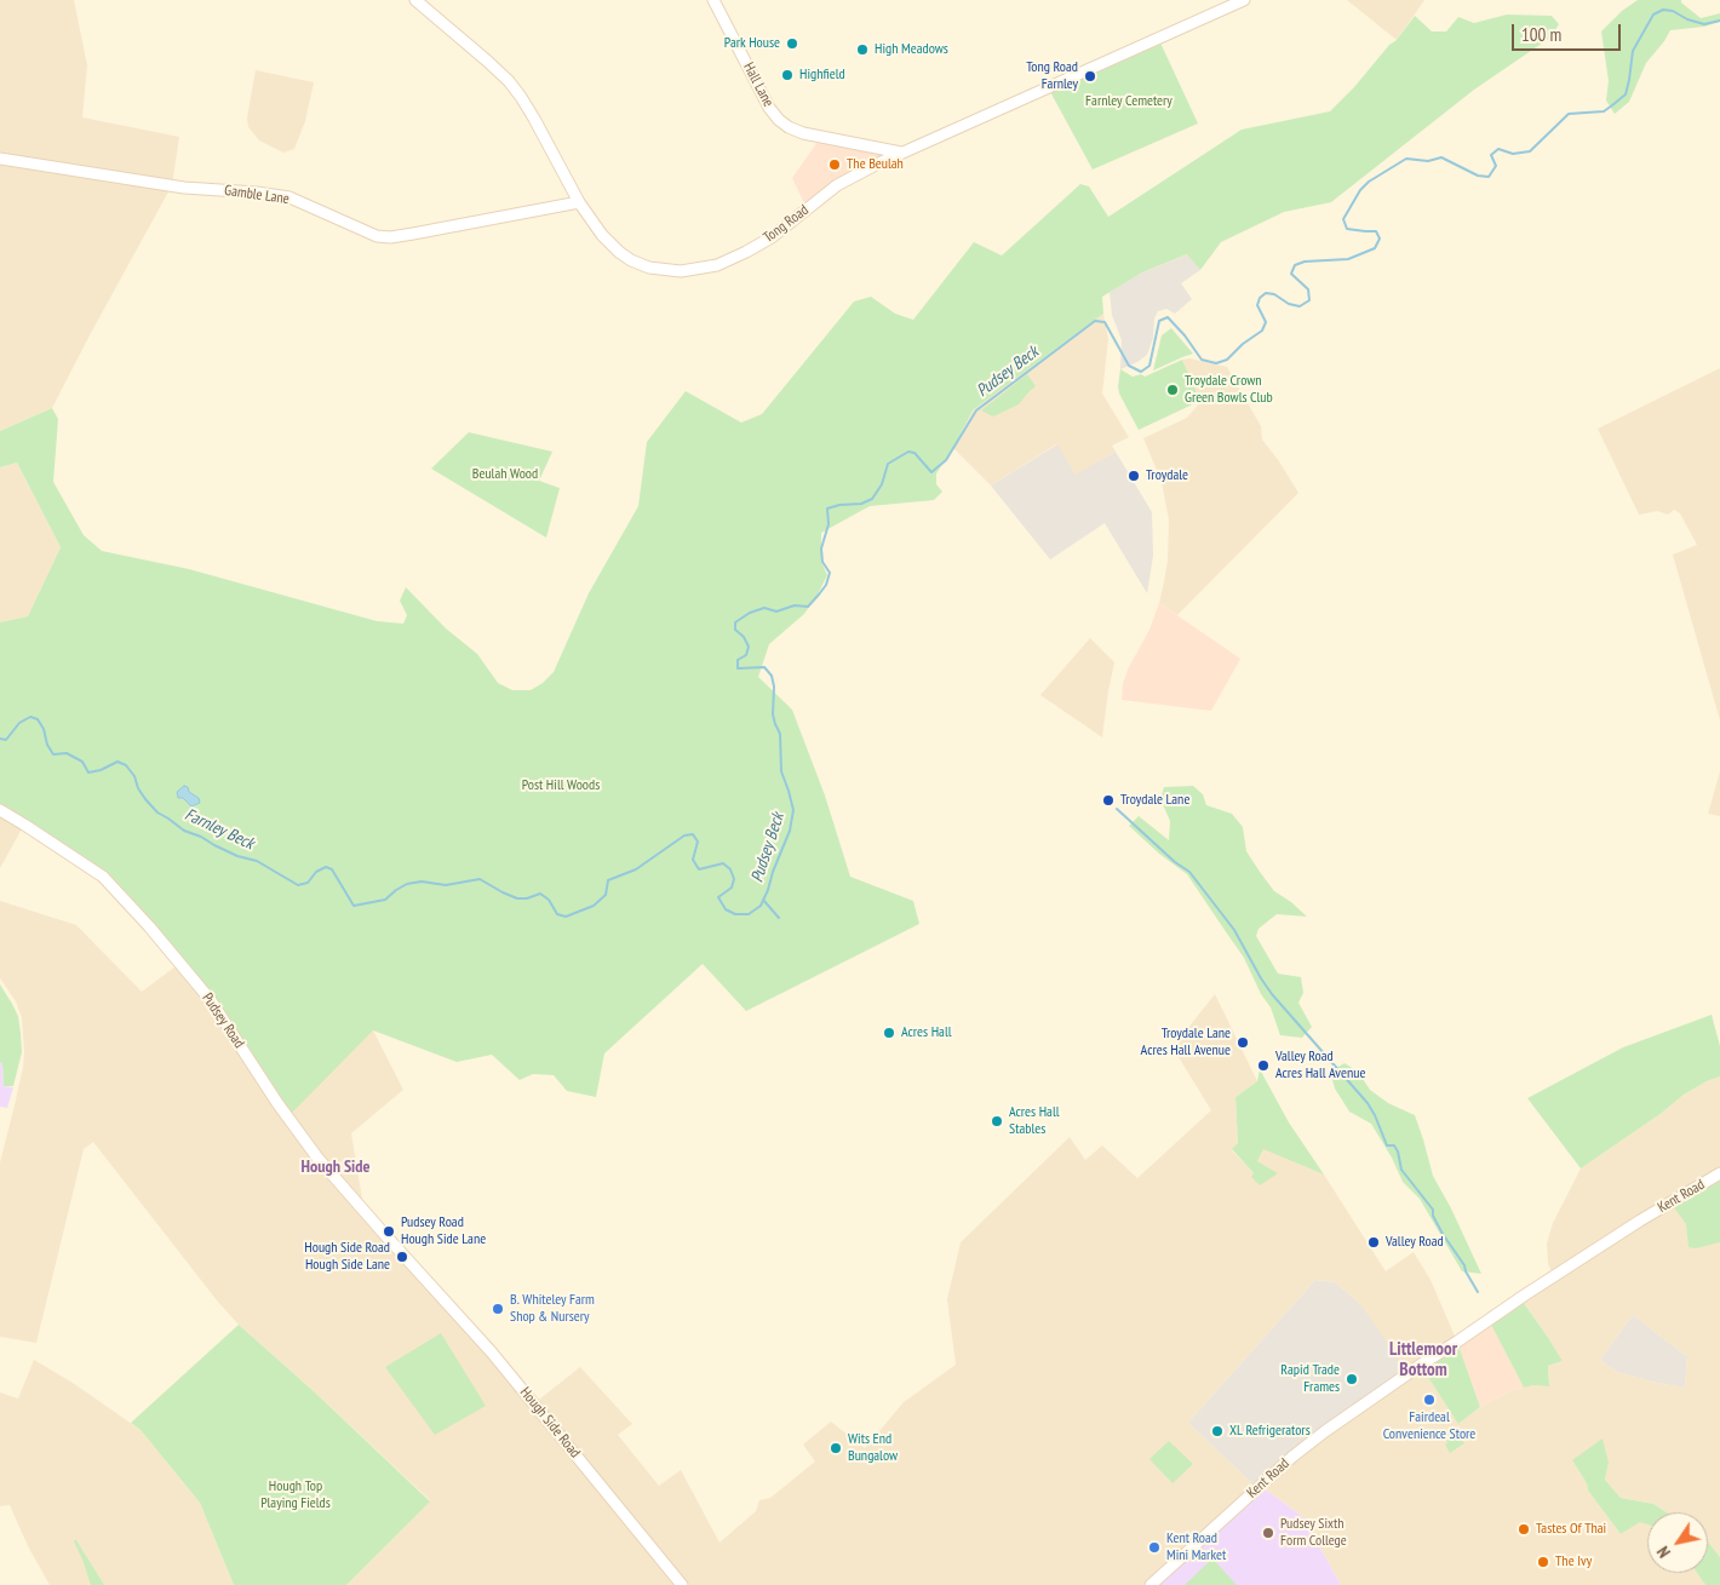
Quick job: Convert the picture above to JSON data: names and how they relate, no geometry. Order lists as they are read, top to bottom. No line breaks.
{"streets":{"street":["Hall Lane","Gamble Lane","Tong Road","Pudsey Road","Kent Road","Hough Side Road"]},"crossings":[["Hall Lane","Tong Road"],["Gamble Lane","Tong Road"],["Pudsey Road","Hough Side Road"]],"districts":["Hough Side","Littlemoor Bottom"],"water":["Pudsey Beck","Farnley Beck"],"parks":["Farnley Cemetery","Beulah Wood","Post Hill Woods","Hough Top Playing Fields"],"places":["Park House","High Meadows","Highfield","Tong Road Farnley","The Beulah","Troydale Crown Green Bowls Club","Troydale","Troydale Lane","Acres Hall","Troydale Lane Acres Hall Avenue","Valley Road Acres Hall Avenue","Acres Hall Stables","Pudsey Road Hough Side Lane","Valley Road","Hough Side Road Hough Side Lane","B. Whiteley Farm Shop & Nursery","Rapid Trade Frames","Fairdeal Convenience Store","XL Refrigerators","Wits End Bungalow","Tastes Of Thai","Pudsey Sixth Form College","Kent Road Mini Market","The Ivy"],"scale_bar":"100 m","north":"bottom left"}
